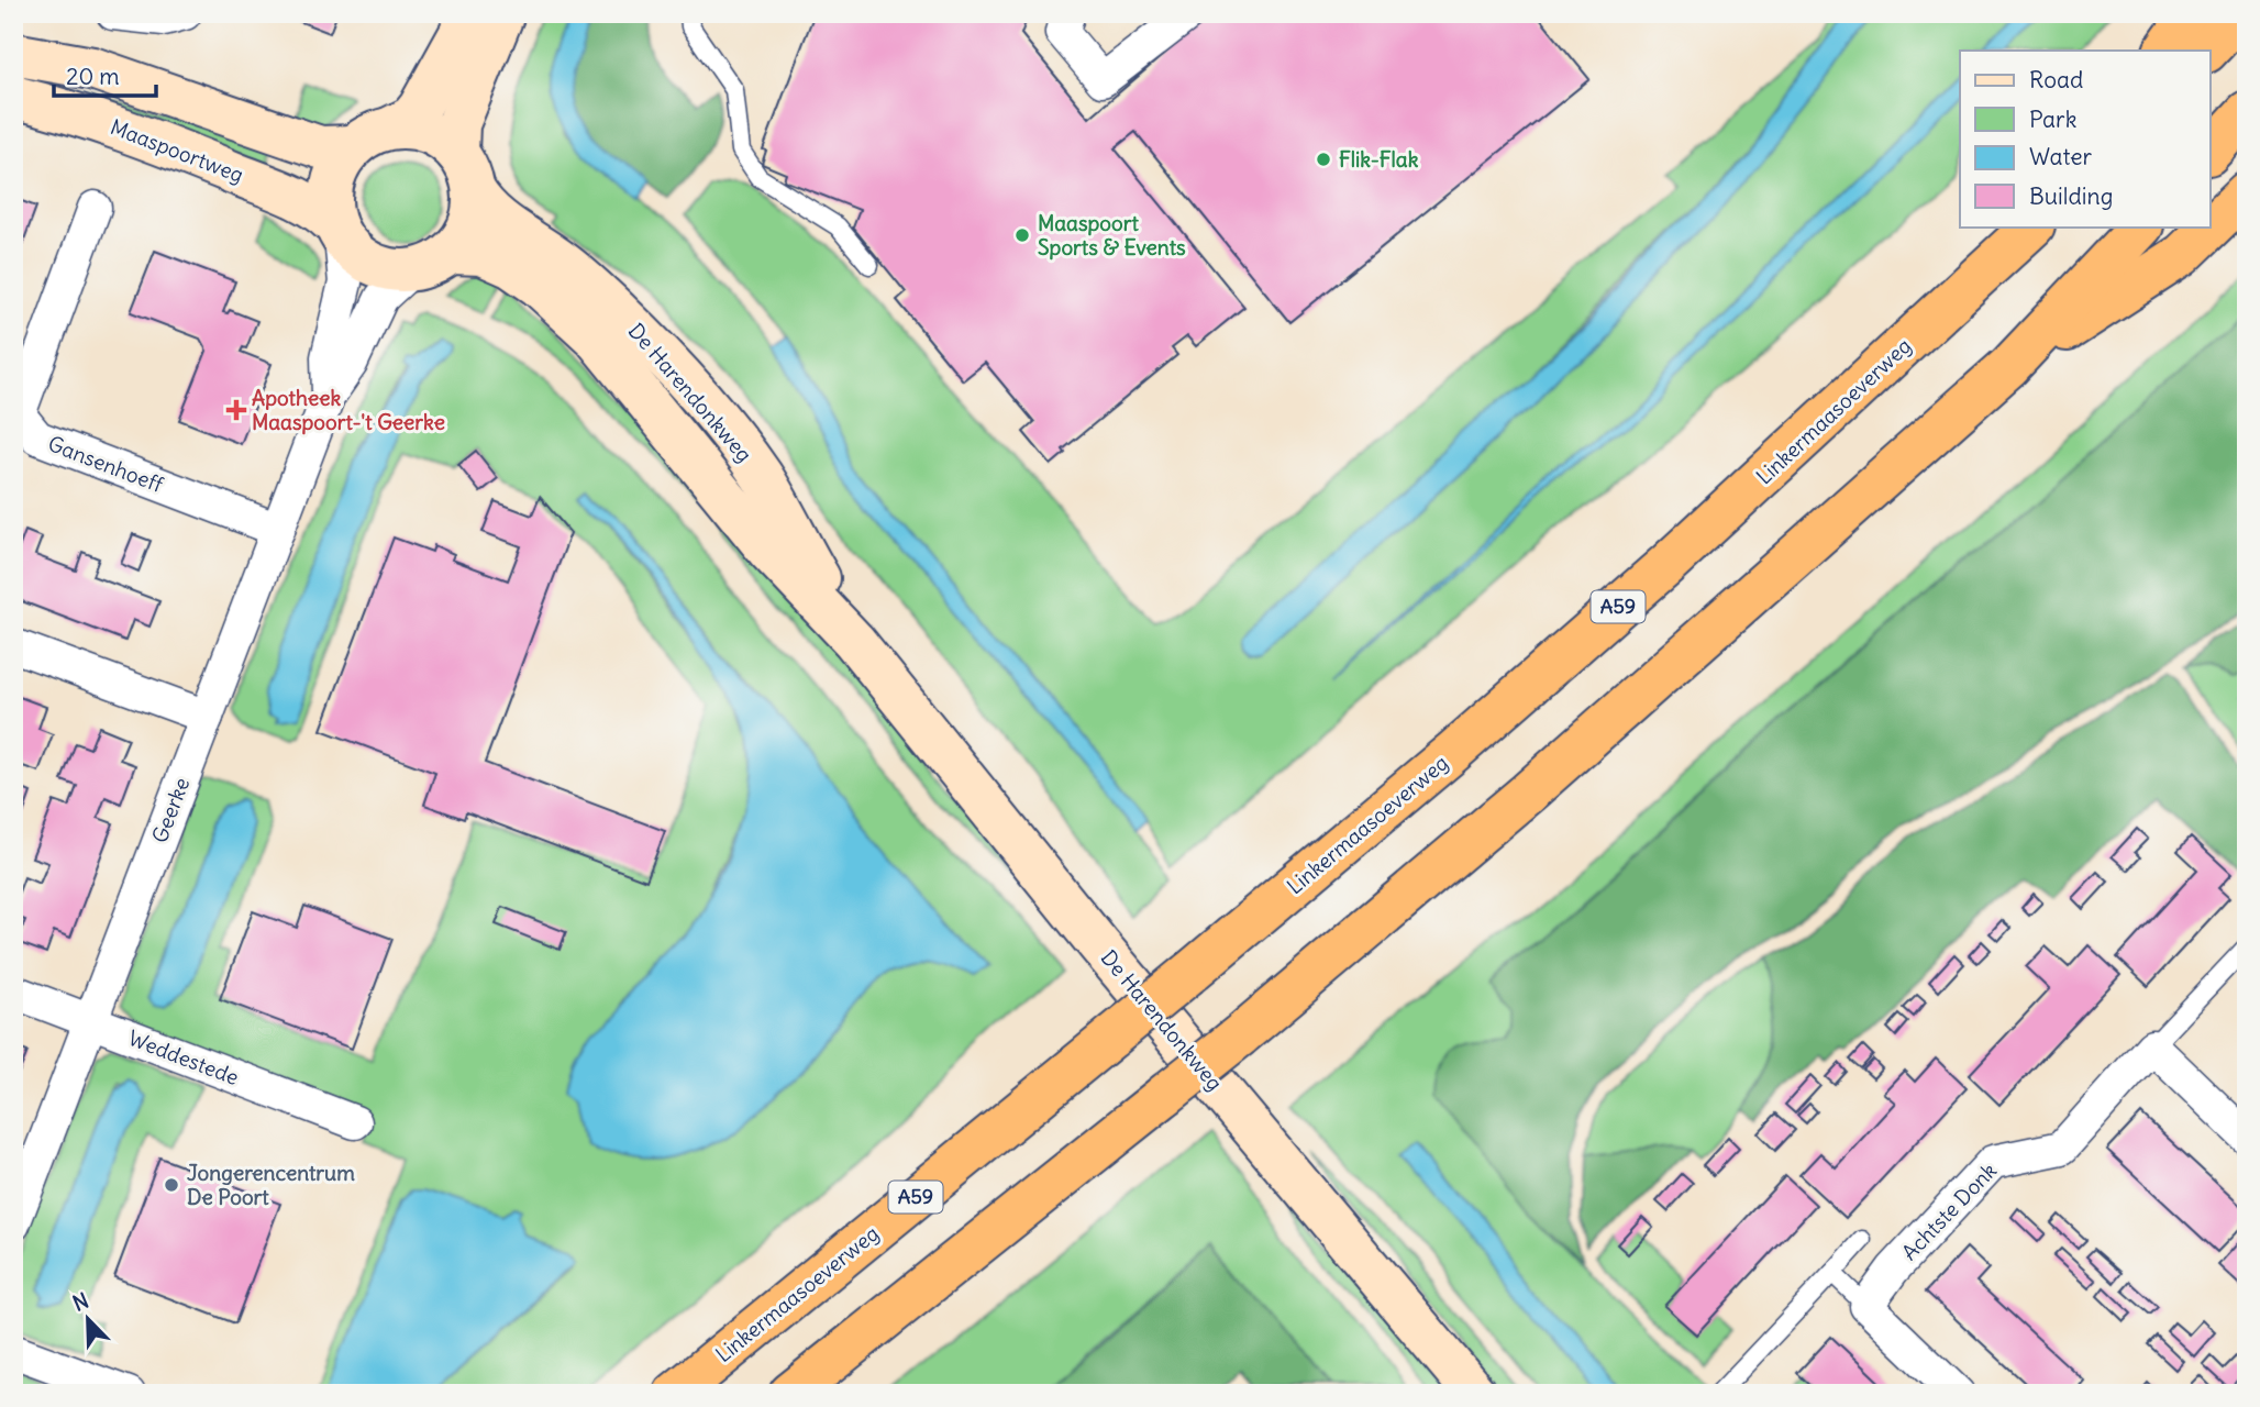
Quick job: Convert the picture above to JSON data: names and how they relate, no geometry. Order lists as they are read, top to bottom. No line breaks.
{"streets":{"highway":["Linkermaasoeverweg","A59"],"main road":["Maaspoortweg","De Harendonkweg"],"street":["Gansenhoeff","Geerke","Weddestede","Achtste Donk"]},"crossings":[["Maaspoortweg","De Harendonkweg"],["Maaspoortweg","Geerke"],["De Harendonkweg","Geerke"],["Gansenhoeff","Geerke"],["Geerke","Weddestede"]],"places":{"other":["Flik-Flak","Maaspoort Sports & Events","Jongerencentrum De Poort"],"health":["Apotheek Maaspoort-'t Geerke"]},"legend":["Road","Park","Water","Building"],"scale_bar":"20 m","north":"top left"}
